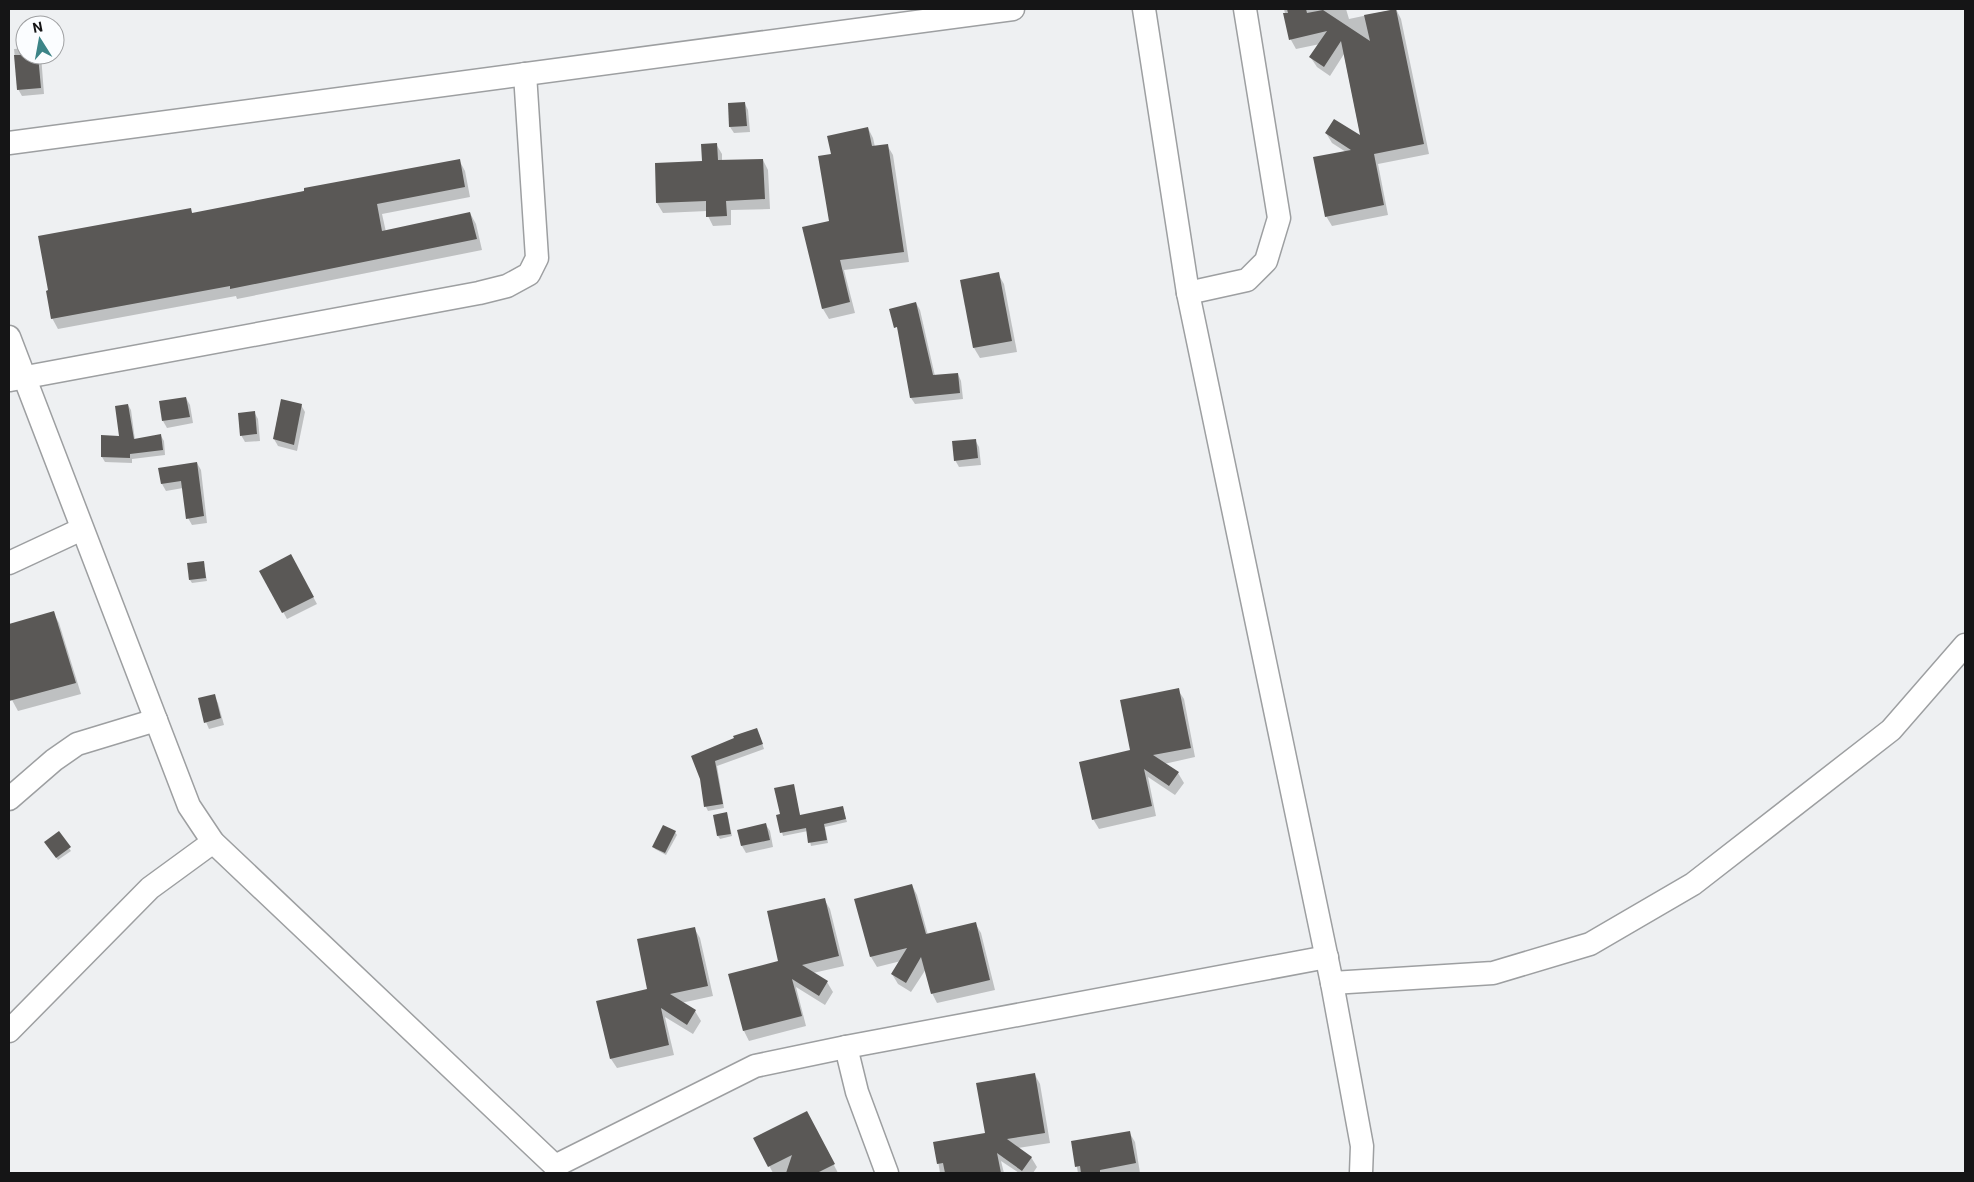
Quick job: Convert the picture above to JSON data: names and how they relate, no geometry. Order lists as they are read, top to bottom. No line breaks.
{"north":"top"}
